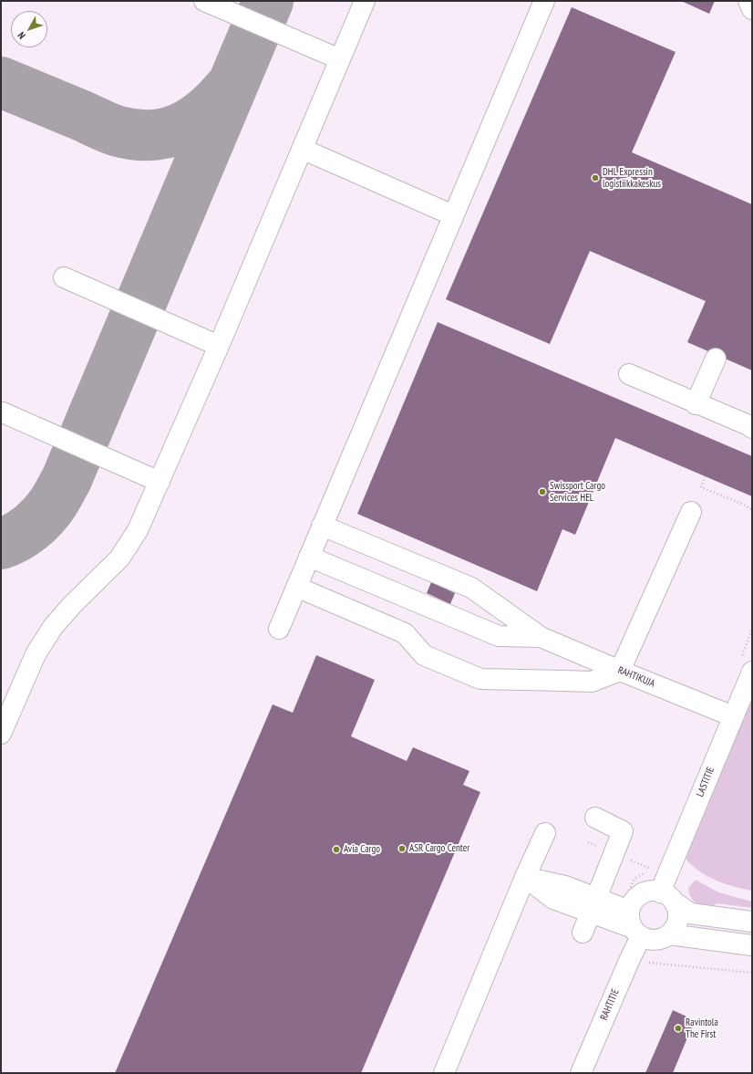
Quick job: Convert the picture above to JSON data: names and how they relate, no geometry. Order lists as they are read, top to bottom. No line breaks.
{"streets":{"street":["RAHTIKUJA","LASTITIE","RAHTITIE"]},"crossings":[["RAHTIKUJA","LASTITIE"],["LASTITIE","RAHTITIE"]],"places":["DHL Expressin logistiikkakeskus","Swissport Cargo Services HEL","ASR Cargo Center","Avia Cargo","Ravintola The First"],"north":"bottom left"}
